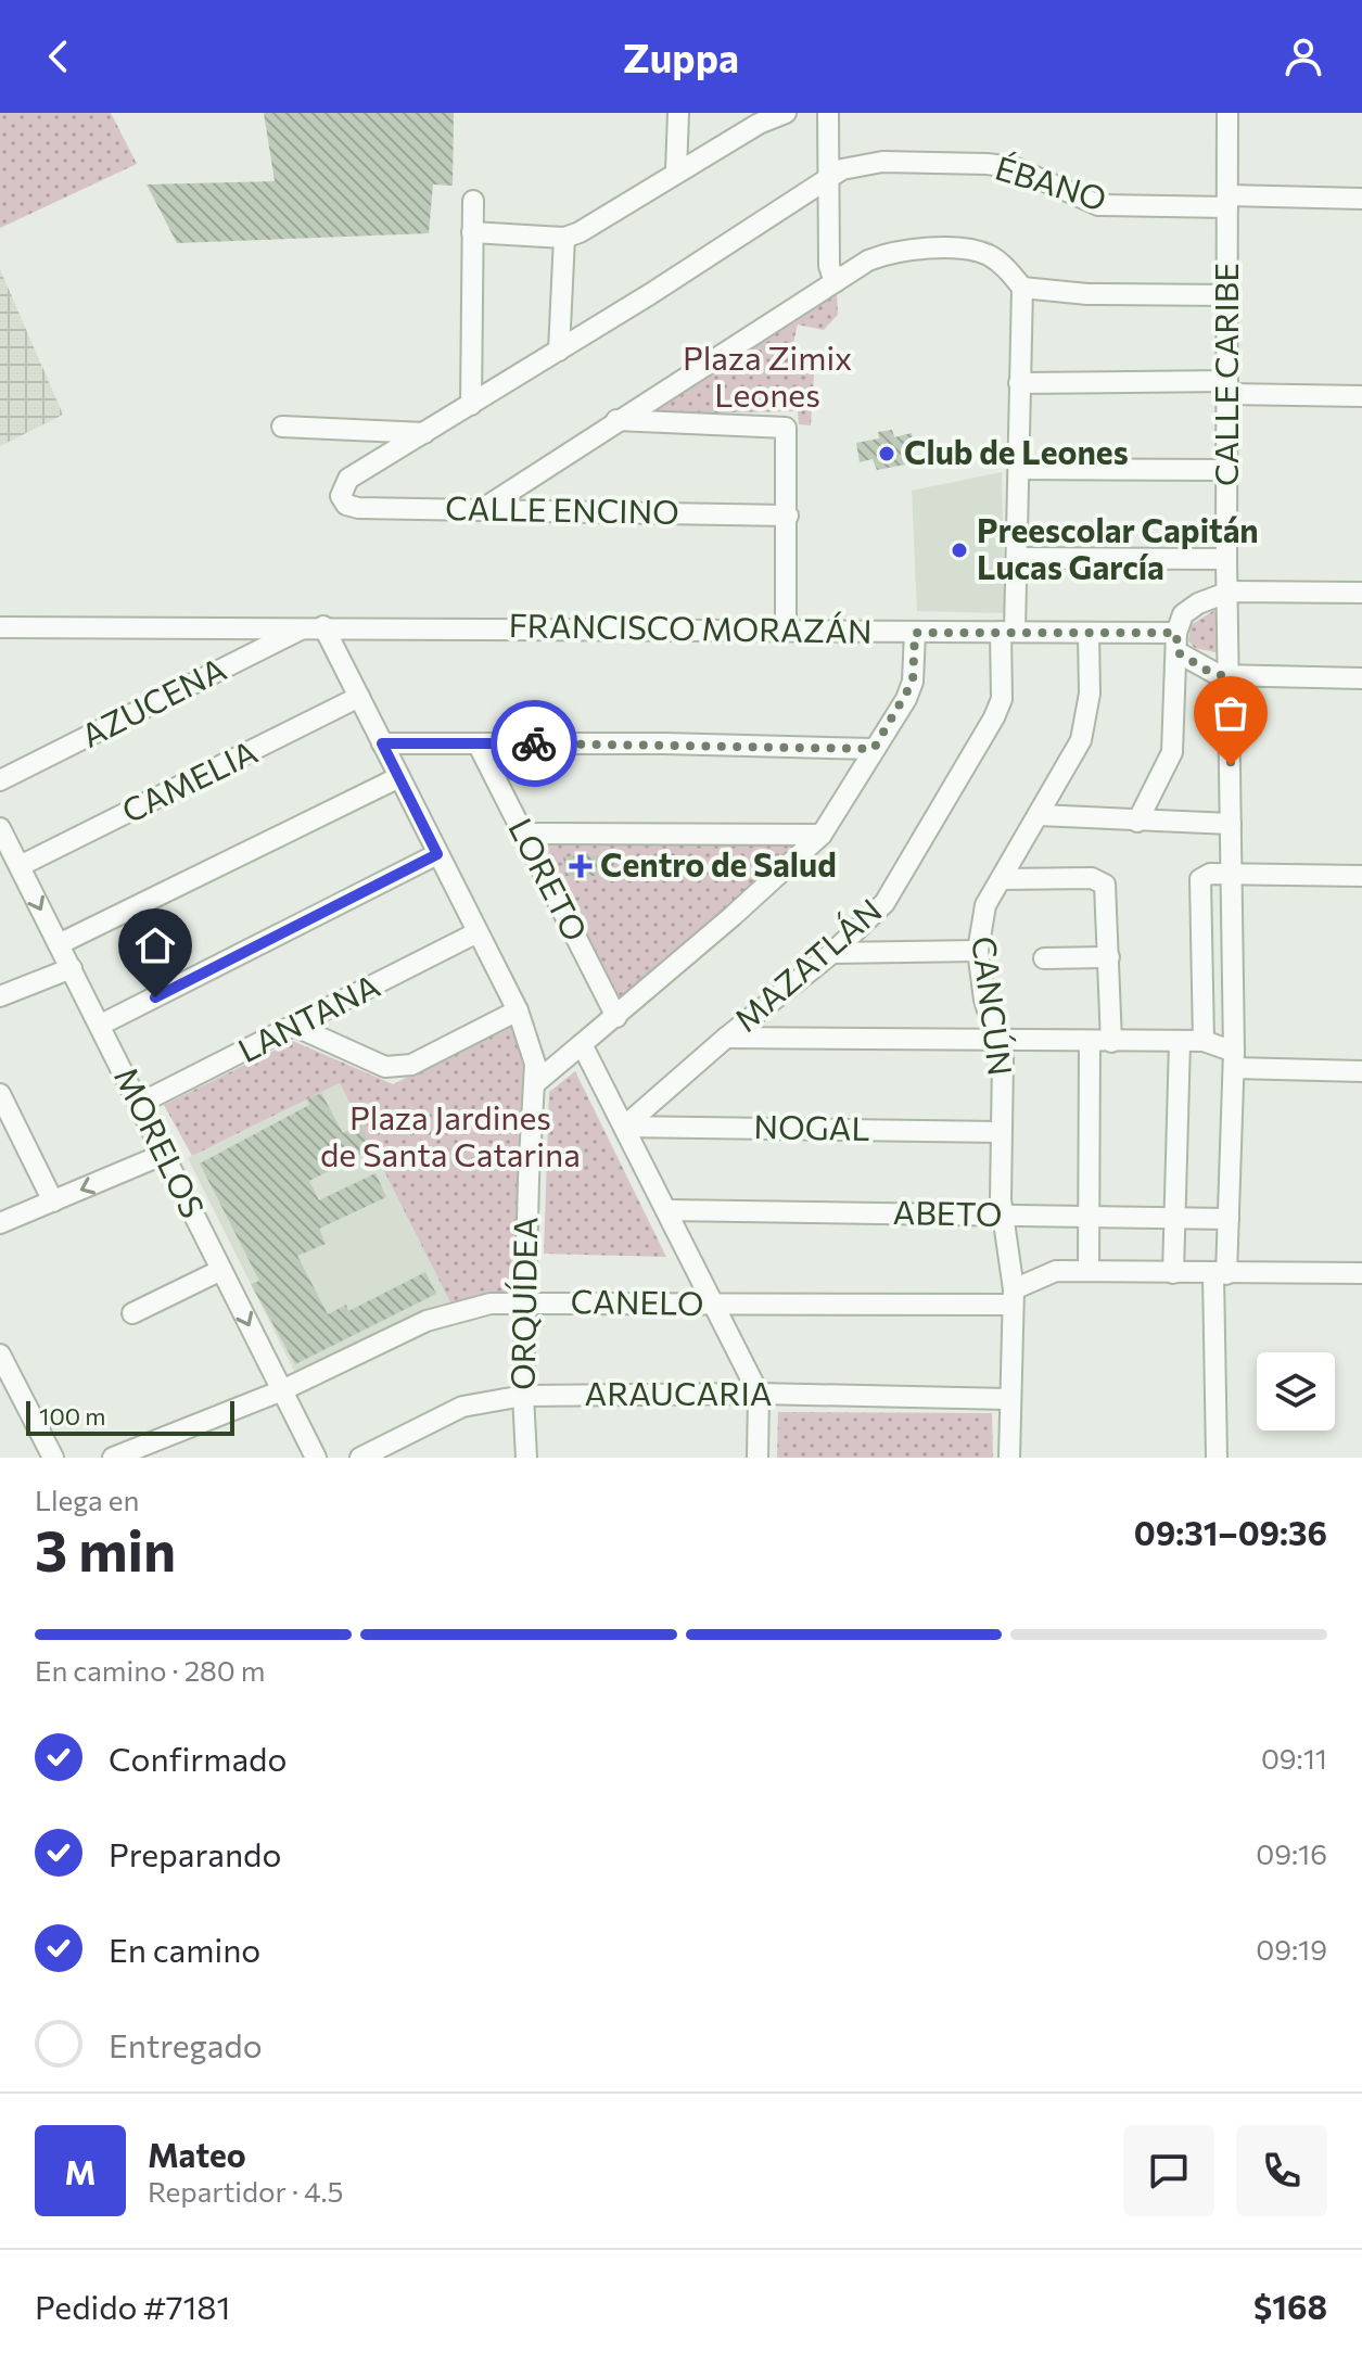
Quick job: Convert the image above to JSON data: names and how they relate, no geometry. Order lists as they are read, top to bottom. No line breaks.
{"streets":{"street":["ÉBANO","CALLE CARIBE","CALLE ENCINO","FRANCISCO MORAZÁN","AZUCENA","CAMELIA","LORETO","MAZATLÁN","CANCÚN","LANTANA","NOGAL","MORELOS","ABETO","ORQUÍDEA","CANELO","ARAUCARIA"]},"crossings":[["ÉBANO","CALLE CARIBE"],["ÉBANO","CALLE ENCINO"],["CALLE CARIBE","ABETO"],["FRANCISCO MORAZÁN","AZUCENA"],["FRANCISCO MORAZÁN","MAZATLÁN"],["FRANCISCO MORAZÁN","CANCÚN"],["FRANCISCO MORAZÁN","ORQUÍDEA"],["AZUCENA","ORQUÍDEA"],["CAMELIA","MORELOS"],["CAMELIA","ORQUÍDEA"],["MAZATLÁN","NOGAL"],["CANCÚN","NOGAL"],["CANCÚN","ABETO"],["CANCÚN","CANELO"],["CANCÚN","ARAUCARIA"],["LANTANA","MORELOS"],["LANTANA","ORQUÍDEA"],["MORELOS","CANELO"],["ORQUÍDEA","CANELO"],["ORQUÍDEA","ARAUCARIA"]],"parks":["Plaza Zimix Leones","Plaza Jardines de Santa Catarina"],"places":{"other":["Club de Leones","Preescolar Capitán Lucas García"],"health":["Centro de Salud"]},"scale_bar":"100 m","page":{"header":"Zuppa","scale":"100 m","heading":["3 min","Llega en","09:31–09:36"],"panel":["Mateo","Repartidor · 4.5","Pedido #7181","$168"],"bar":"En camino · 280 m","list":[["Confirmado","09:11"],["Preparando","09:16"],["En camino","09:19"],"Entregado"],"round":"M"}}
